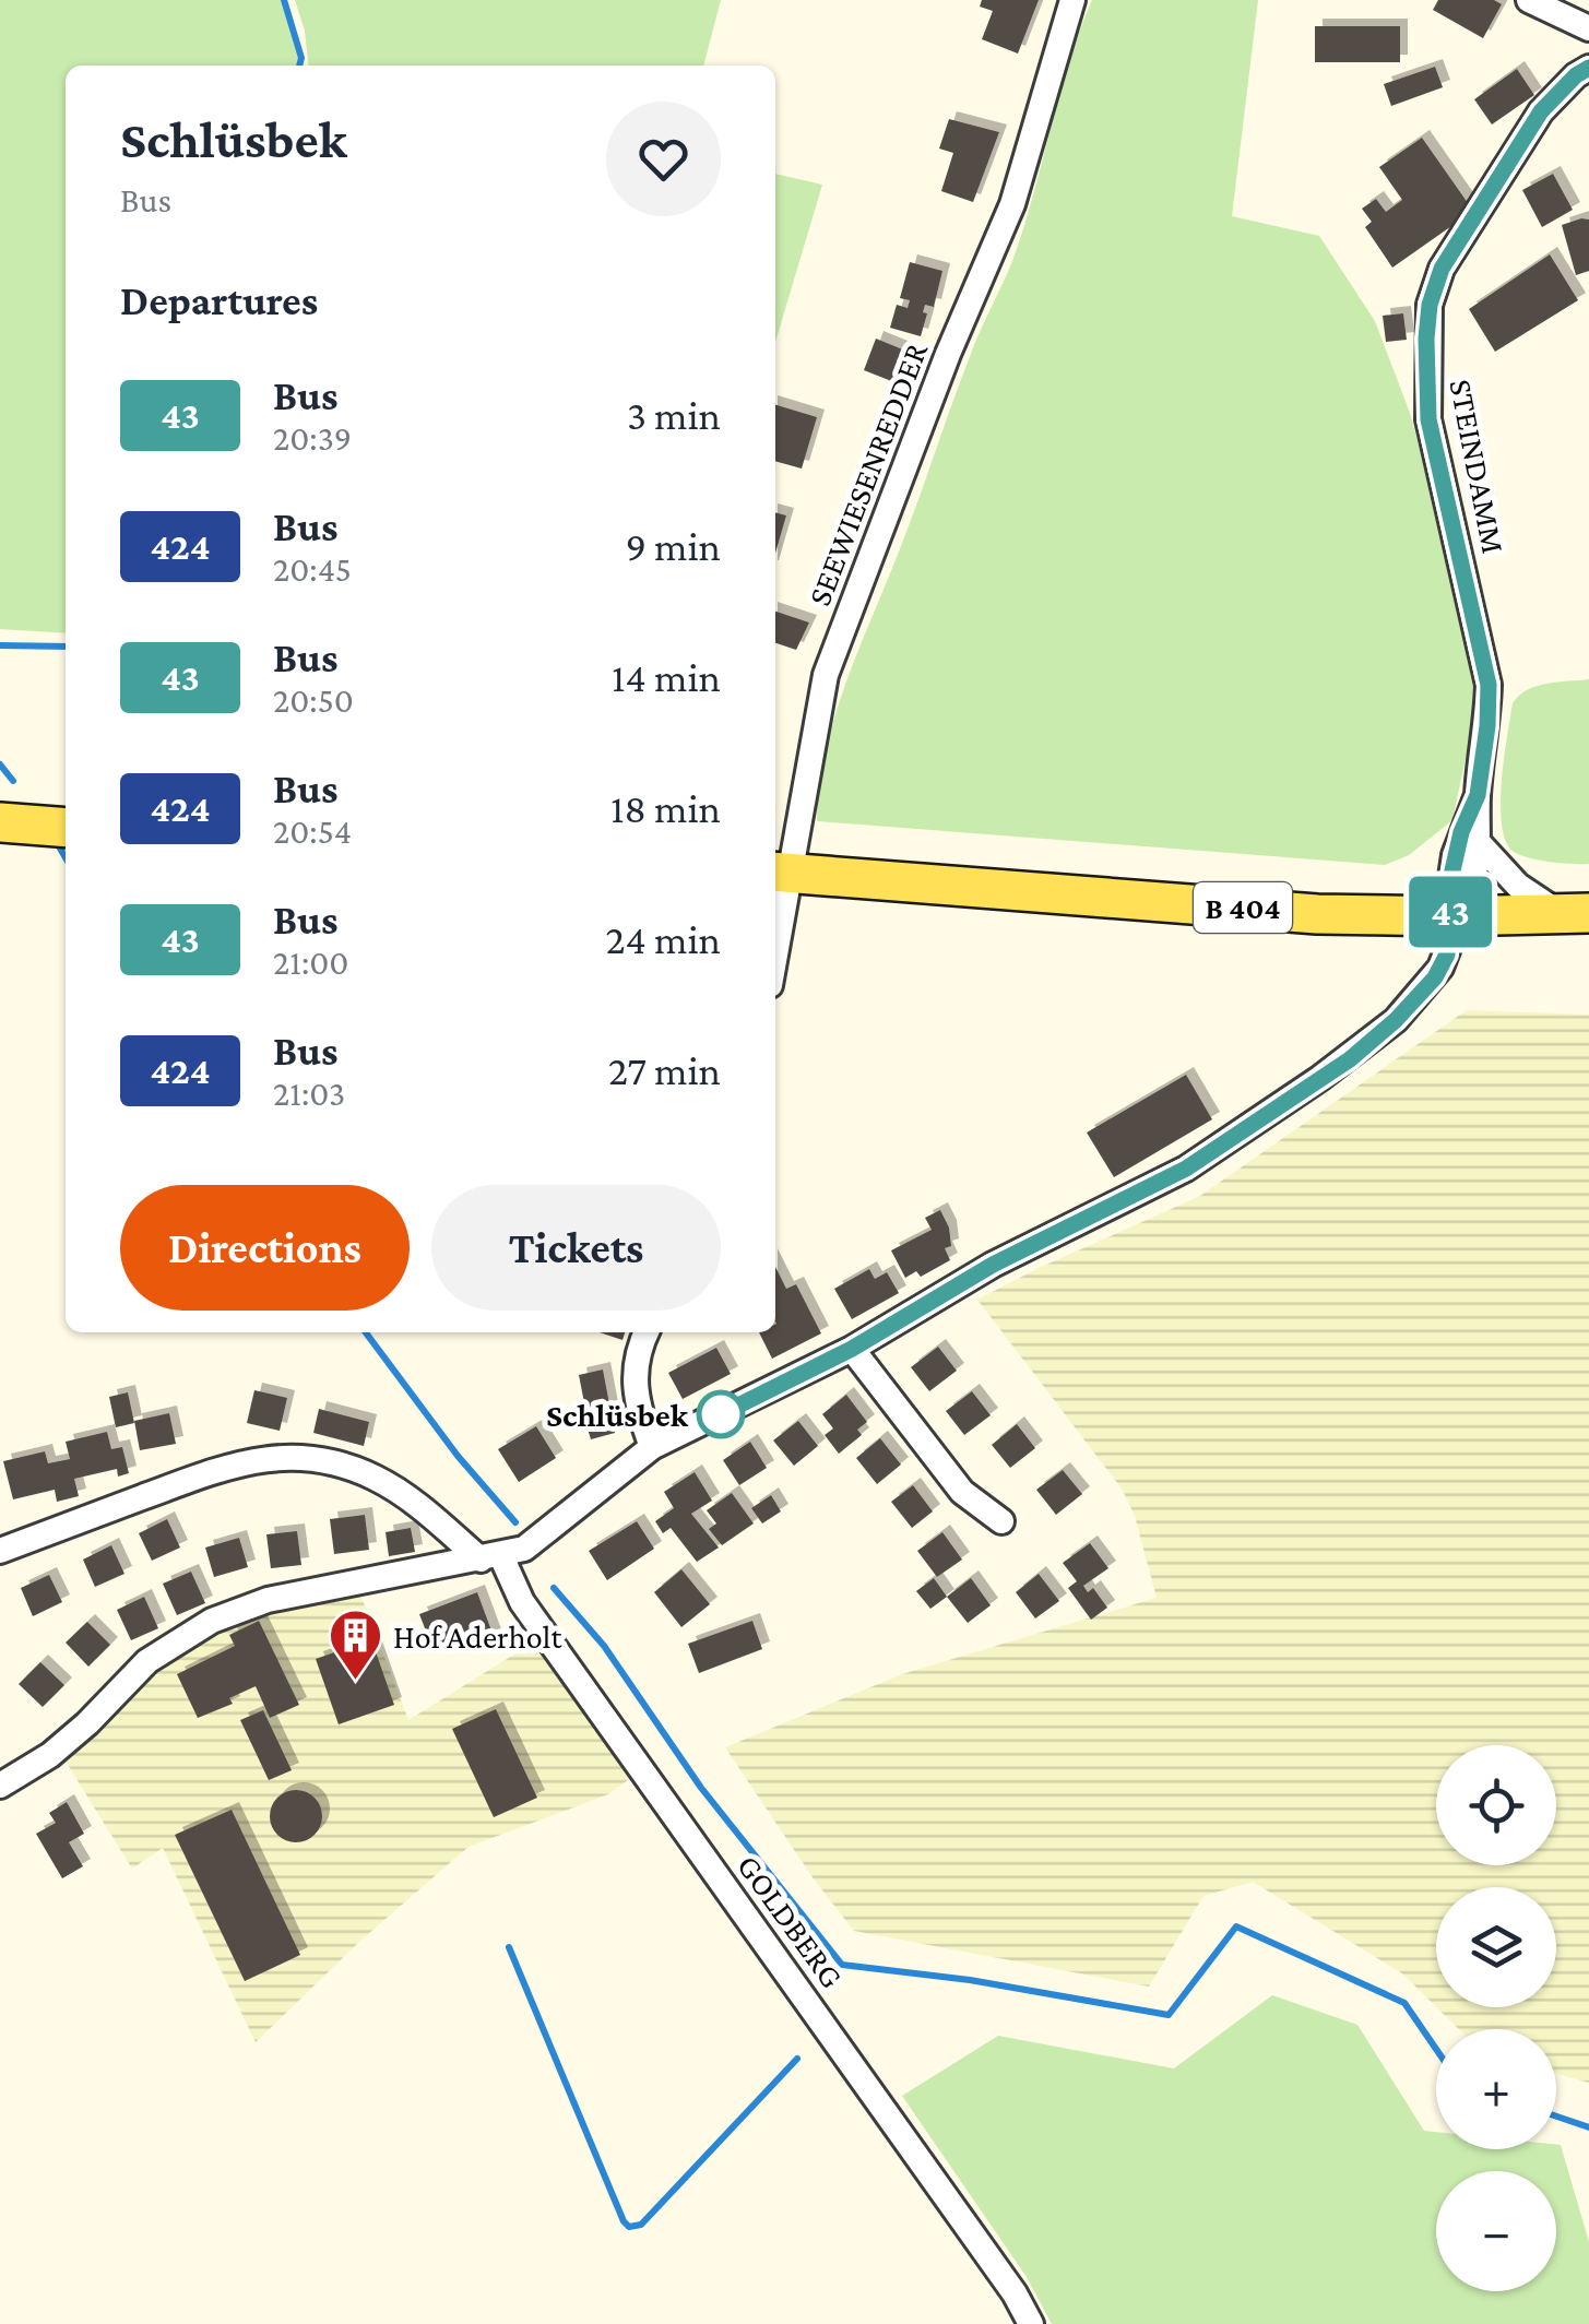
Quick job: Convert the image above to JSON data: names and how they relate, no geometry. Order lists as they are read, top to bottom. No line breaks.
{"streets":{"main road":["B 404"],"street":["STEINDAMM","SEEWIESENREDDER","GOLDBERG"]},"crossings":[["STEINDAMM","B 404"],["SEEWIESENREDDER","B 404"]],"places":{"other":["Schlüsbek"],"building":["Hof Aderholt"]},"lines":["bus line 43"],"page":{"on_map":"43","heading":[["Schlüsbek","Bus"],"Departures"],"list":[{"mark":"43","name":"Bus","note":"20:39","value":"3 min"},{"mark":"424","name":"Bus","note":"20:45","value":"9 min"},{"mark":"43","name":"Bus","note":"20:50","value":"14 min"},{"mark":"424","name":"Bus","note":"20:54","value":"18 min"},{"mark":"43","name":"Bus","note":"21:00","value":"24 min"},{"mark":"424","name":"Bus","note":"21:03","value":"27 min"}],"buttons":["Directions","Tickets"],"map_buttons":["+","−"]}}
